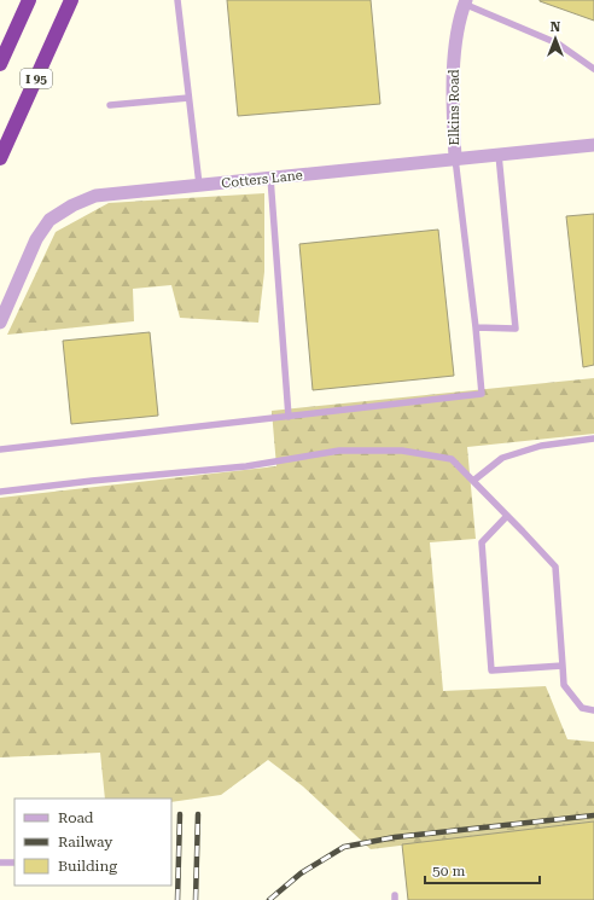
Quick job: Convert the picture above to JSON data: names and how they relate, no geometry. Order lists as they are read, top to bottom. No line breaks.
{"streets":{"highway":["I 95"],"street":["Elkins Road","Cotters Lane"]},"crossings":[["Elkins Road","Cotters Lane"]],"legend":["Road","Railway","Building"],"scale_bar":"50 m","north":"top"}
